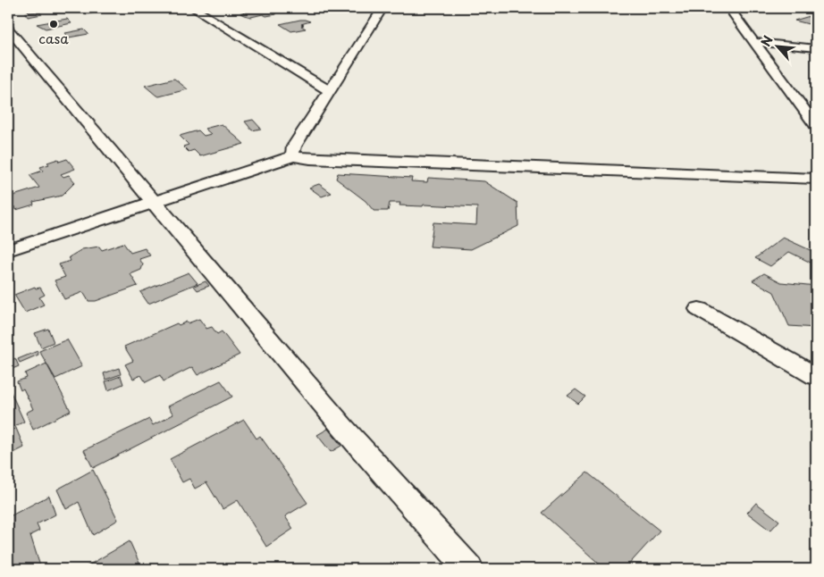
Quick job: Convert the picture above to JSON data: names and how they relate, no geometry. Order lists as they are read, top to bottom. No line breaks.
{"places":["casa"],"north":"top left"}
